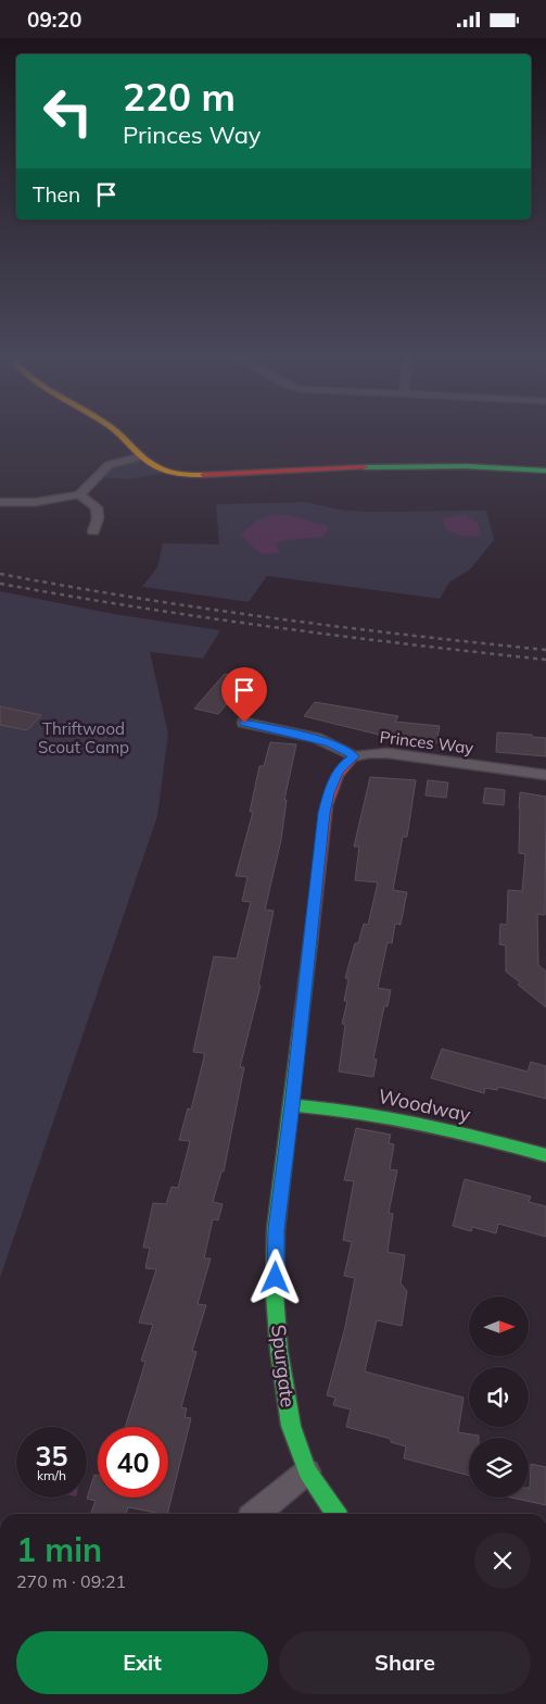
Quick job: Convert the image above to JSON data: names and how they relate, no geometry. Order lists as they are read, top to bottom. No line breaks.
{"streets":{"street":["Princes Way","Woodway","Spurgate"]},"crossings":[["Princes Way","Spurgate"],["Woodway","Spurgate"]],"parks":["Thriftwood Scout Camp"],"north":"right","page":{"status":"09:20","turn":["220 m","Princes Way"],"then":"Then","speed":"35 km/h","limit":"40","heading":["1 min","270 m · 09:21"],"buttons":["Exit","Share"]}}
